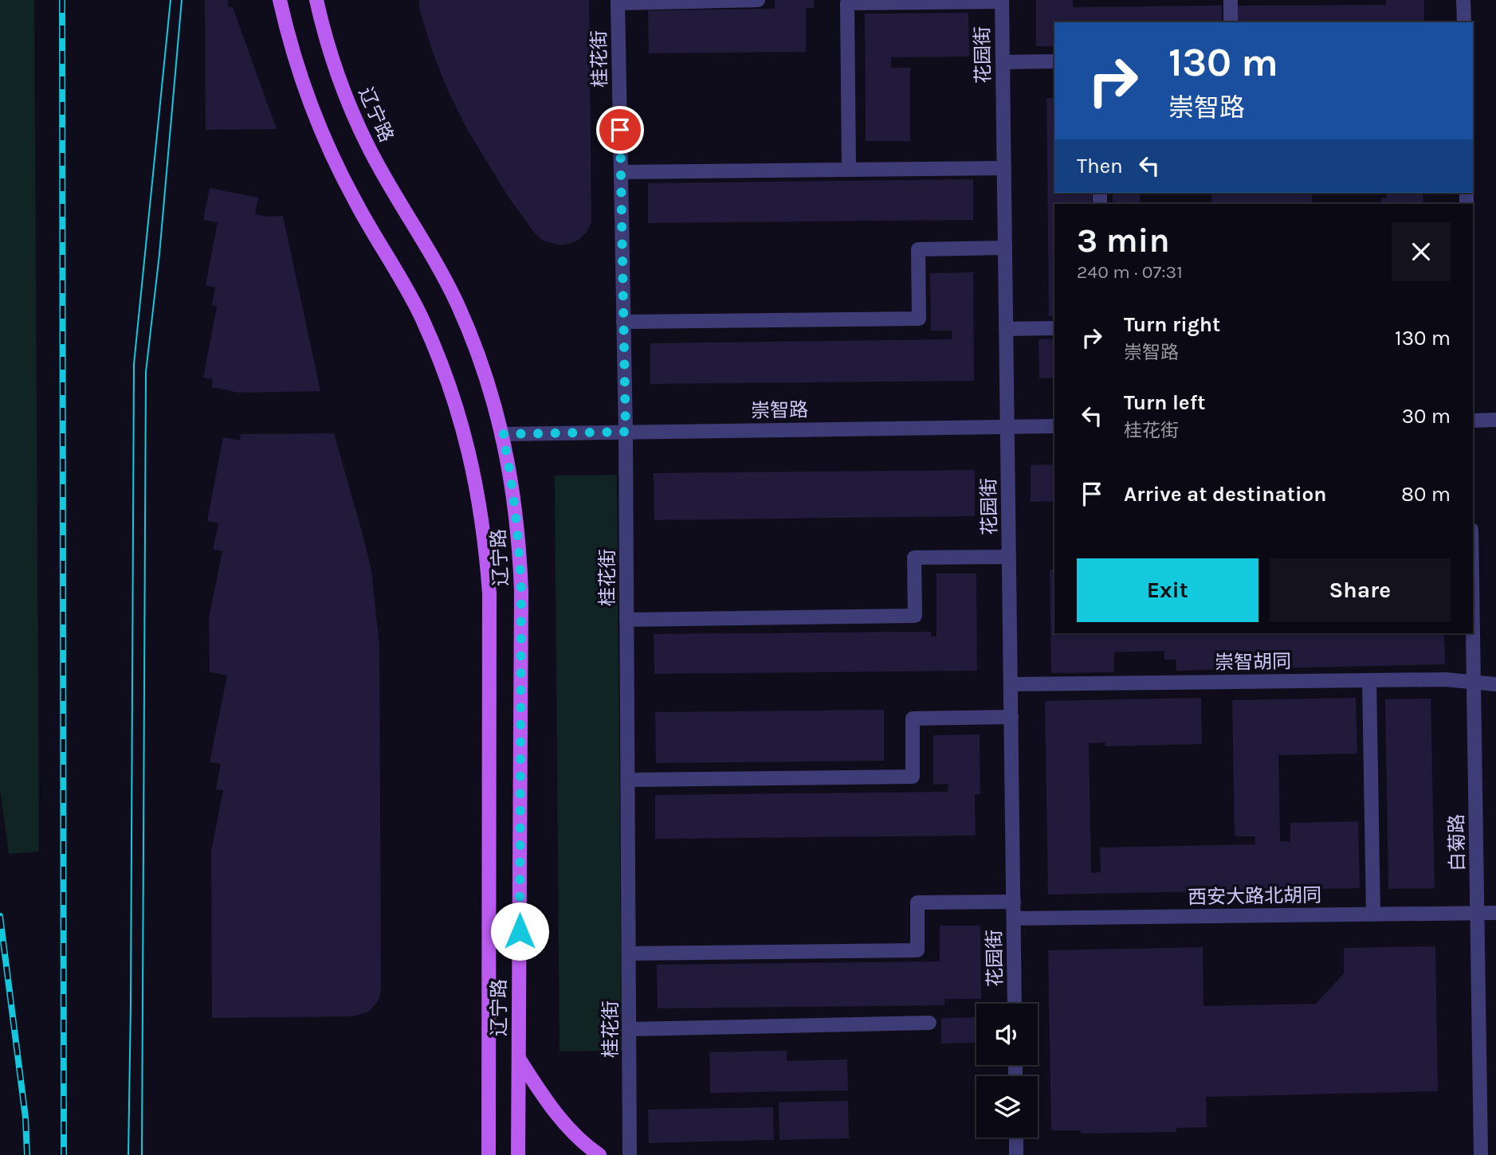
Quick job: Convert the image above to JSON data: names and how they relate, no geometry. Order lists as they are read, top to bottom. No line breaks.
{"streets":{"main road":["辽宁路"],"street":["花园街","桂花街","崇智路","崇智胡同","白菊路","西安大路北胡同"]},"crossings":[["花园街","崇智路"],["花园街","崇智胡同"],["花园街","西安大路北胡同"],["桂花街","崇智路"],["辽宁路","崇智路"],["崇智胡同","白菊路"],["白菊路","西安大路北胡同"]],"page":{"turn":["130 m","崇智路"],"then":"Then","heading":["3 min","240 m · 07:31"],"list":[{"name":"Turn right","note":"崇智路","value":"130 m"},{"name":"Turn left","note":"桂花街","value":"30 m"},{"name":"Arrive at destination","value":"80 m"}],"buttons":["Exit","Share"]}}
